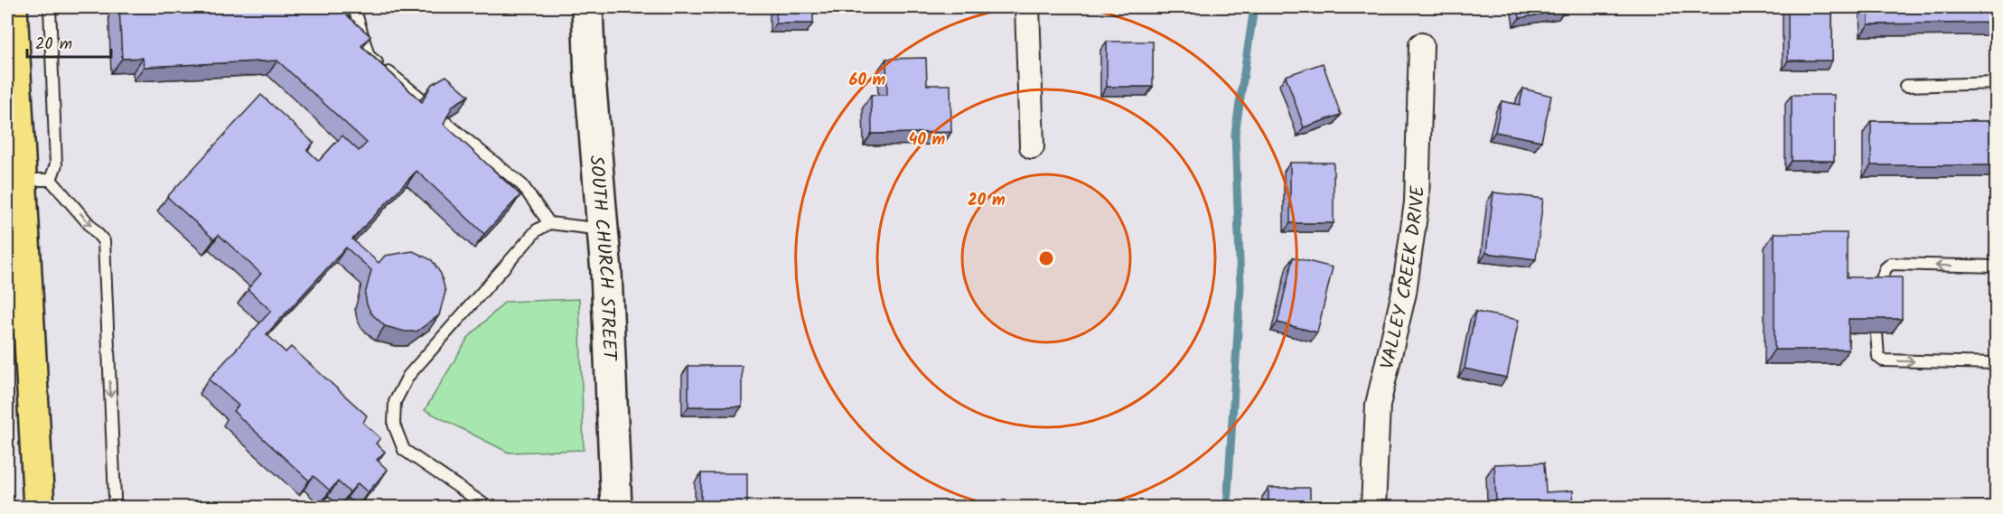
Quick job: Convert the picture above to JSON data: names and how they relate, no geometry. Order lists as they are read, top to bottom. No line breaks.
{"streets":{"street":["SOUTH CHURCH STREET","VALLEY CREEK DRIVE"]},"scale_bar":"20 m","rings":["60 m","40 m","20 m"]}
